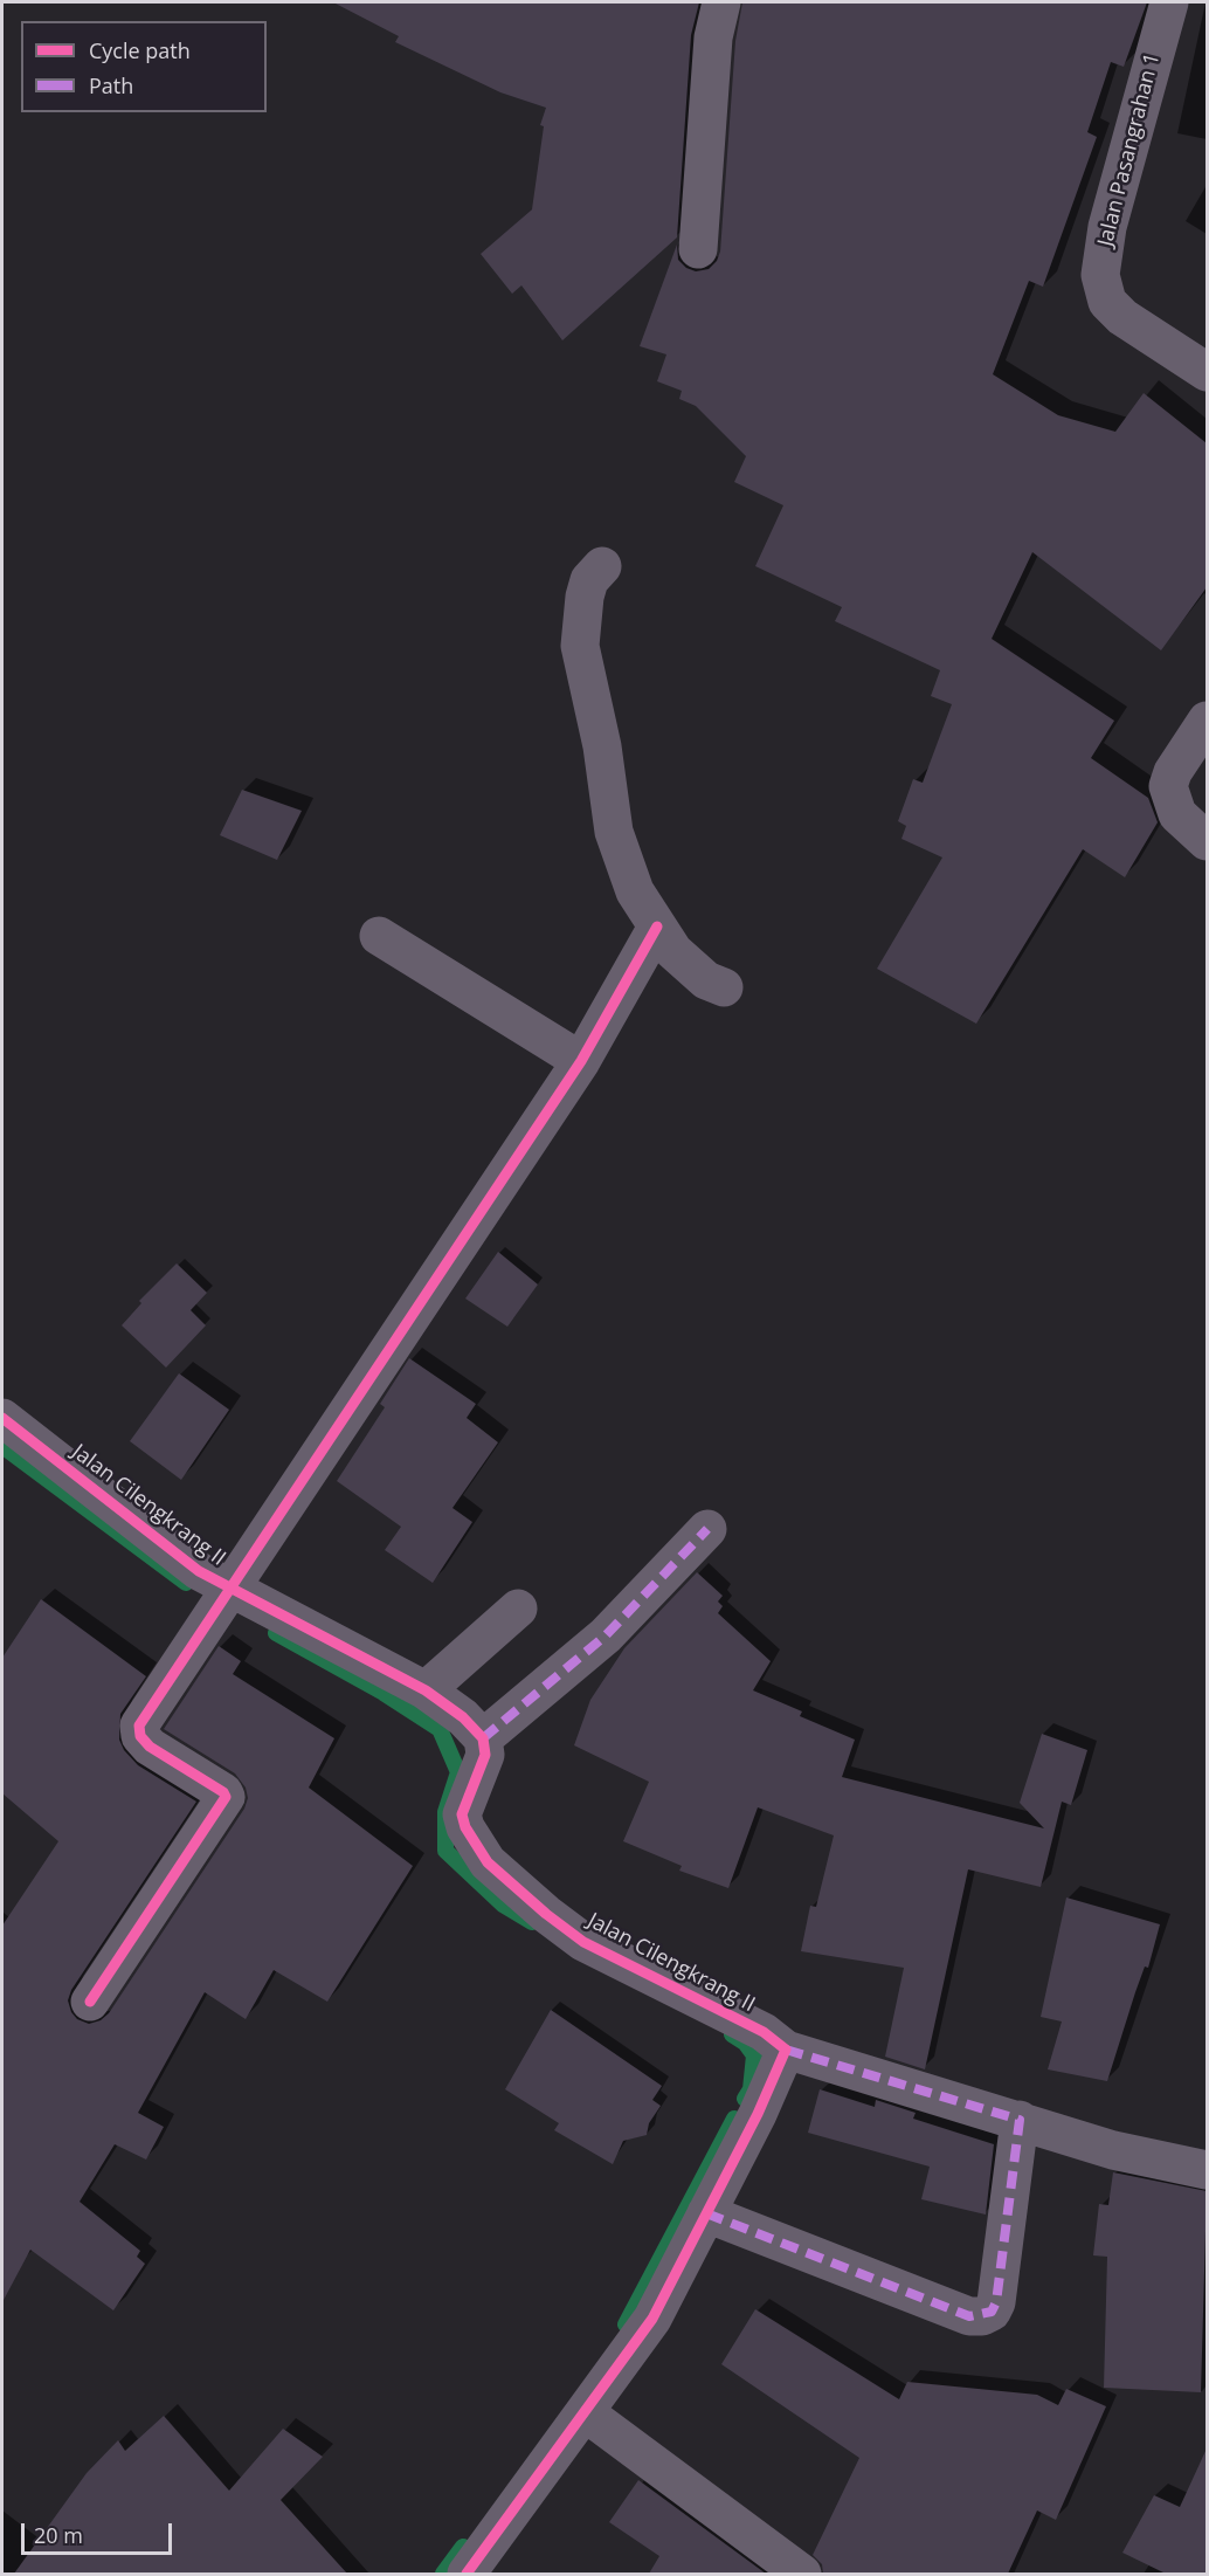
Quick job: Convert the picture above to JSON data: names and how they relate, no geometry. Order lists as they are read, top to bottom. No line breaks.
{"streets":{"street":["Jalan Pasangrahan 1","Jalan Cilengkrang II"]},"legend":["Cycle path","Path"],"scale_bar":"20 m"}
